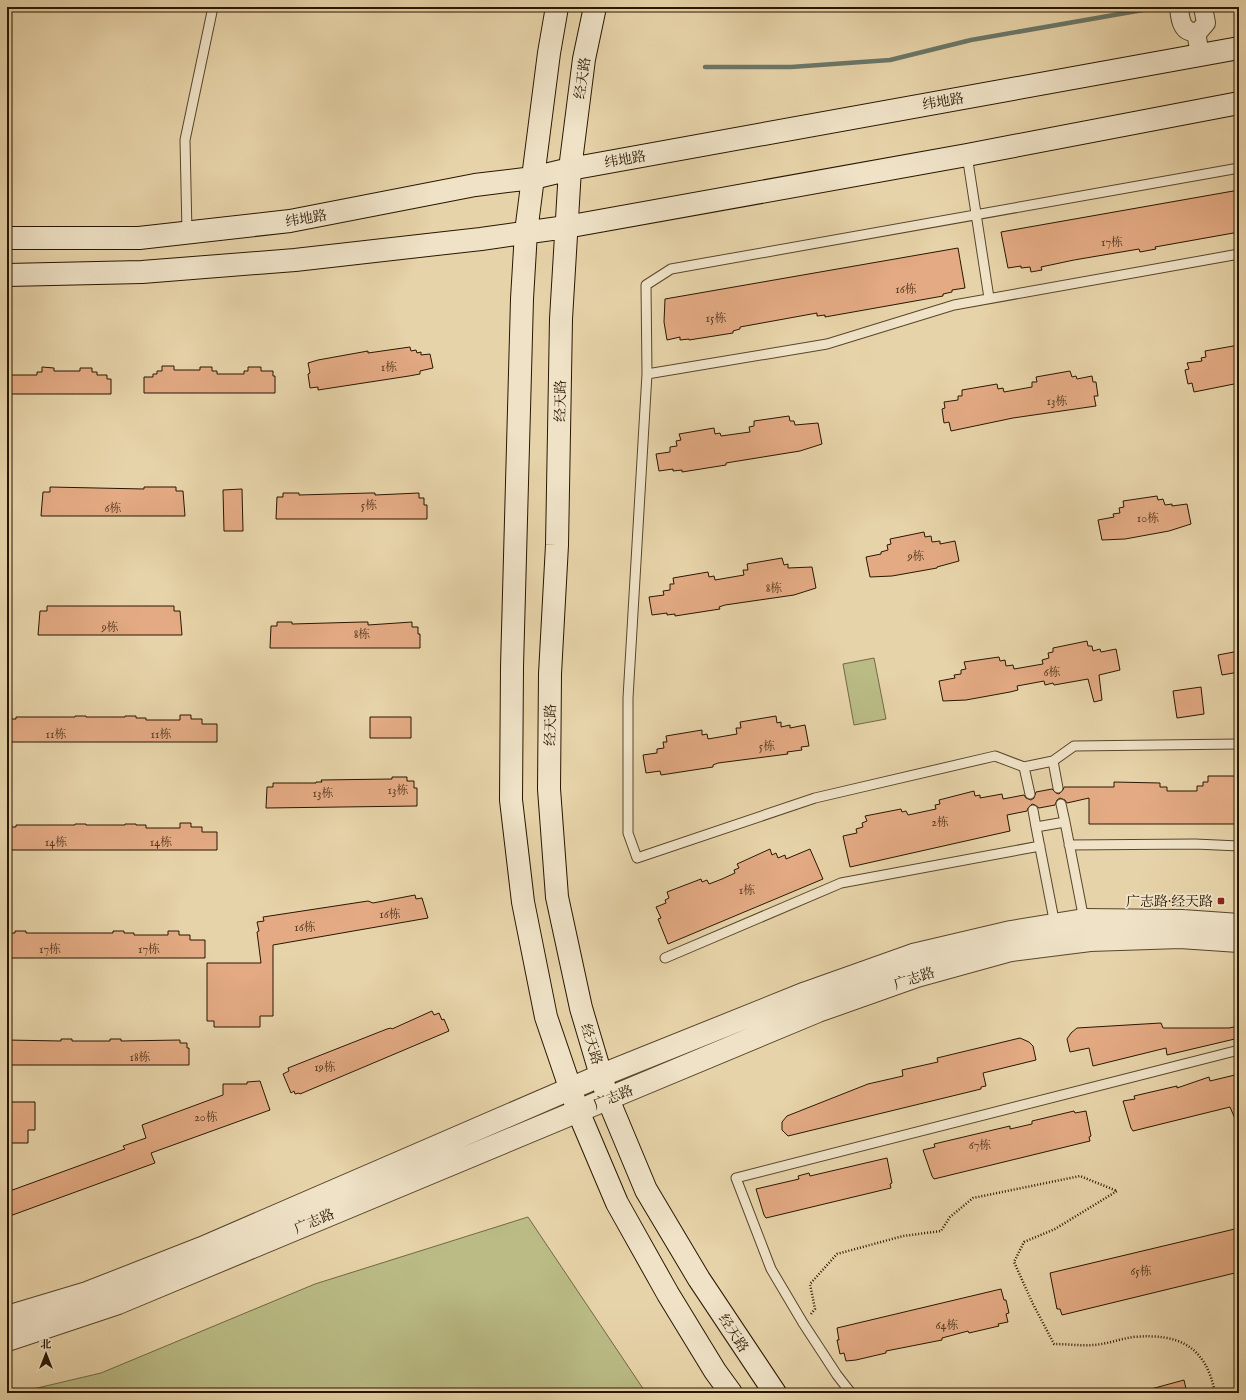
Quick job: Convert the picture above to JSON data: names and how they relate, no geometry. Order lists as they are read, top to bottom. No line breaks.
{"streets":{"main road":["经天路","纬地路","广志路"]},"crossings":[["经天路","纬地路"],["经天路","广志路"]],"places":{"transit":["广志路·经天路"]},"house_numbers":["17栋","16栋","15栋","1栋","13栋","5栋","6栋","10栋","9栋","8栋","9栋","8栋","6栋","11栋","11栋","5栋","13栋","13栋","2栋","14栋","14栋","1栋","16栋","16栋","17栋","17栋","18栋","19栋","20栋","67栋","65栋","64栋"],"north":"top"}
